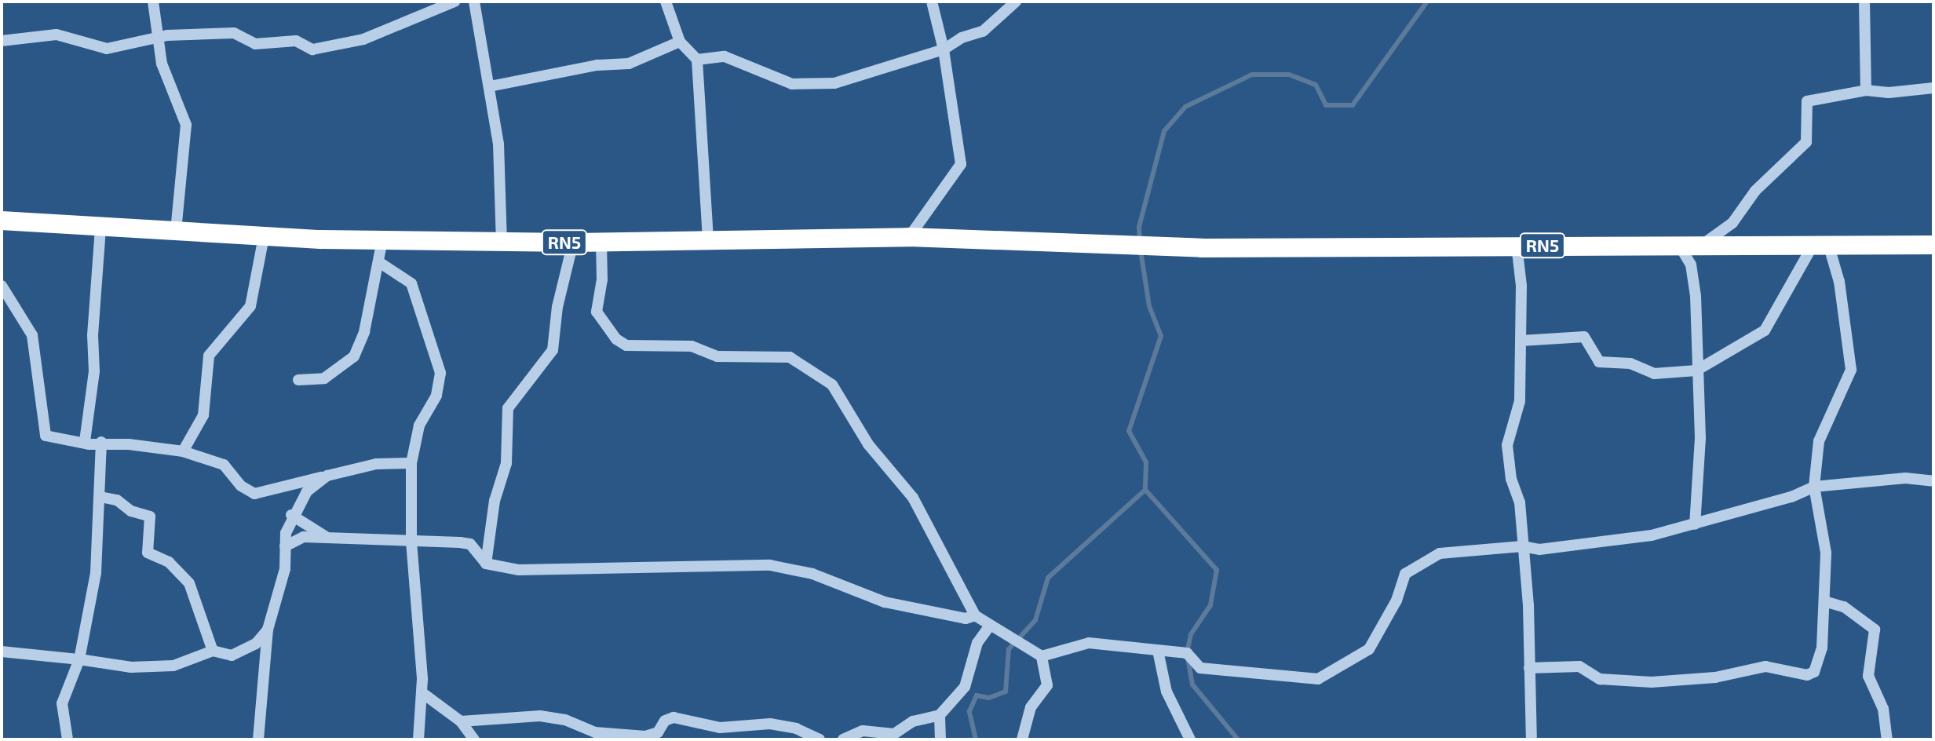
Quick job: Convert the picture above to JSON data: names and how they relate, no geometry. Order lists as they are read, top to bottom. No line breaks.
{"streets":{"highway":["RN5"]}}
